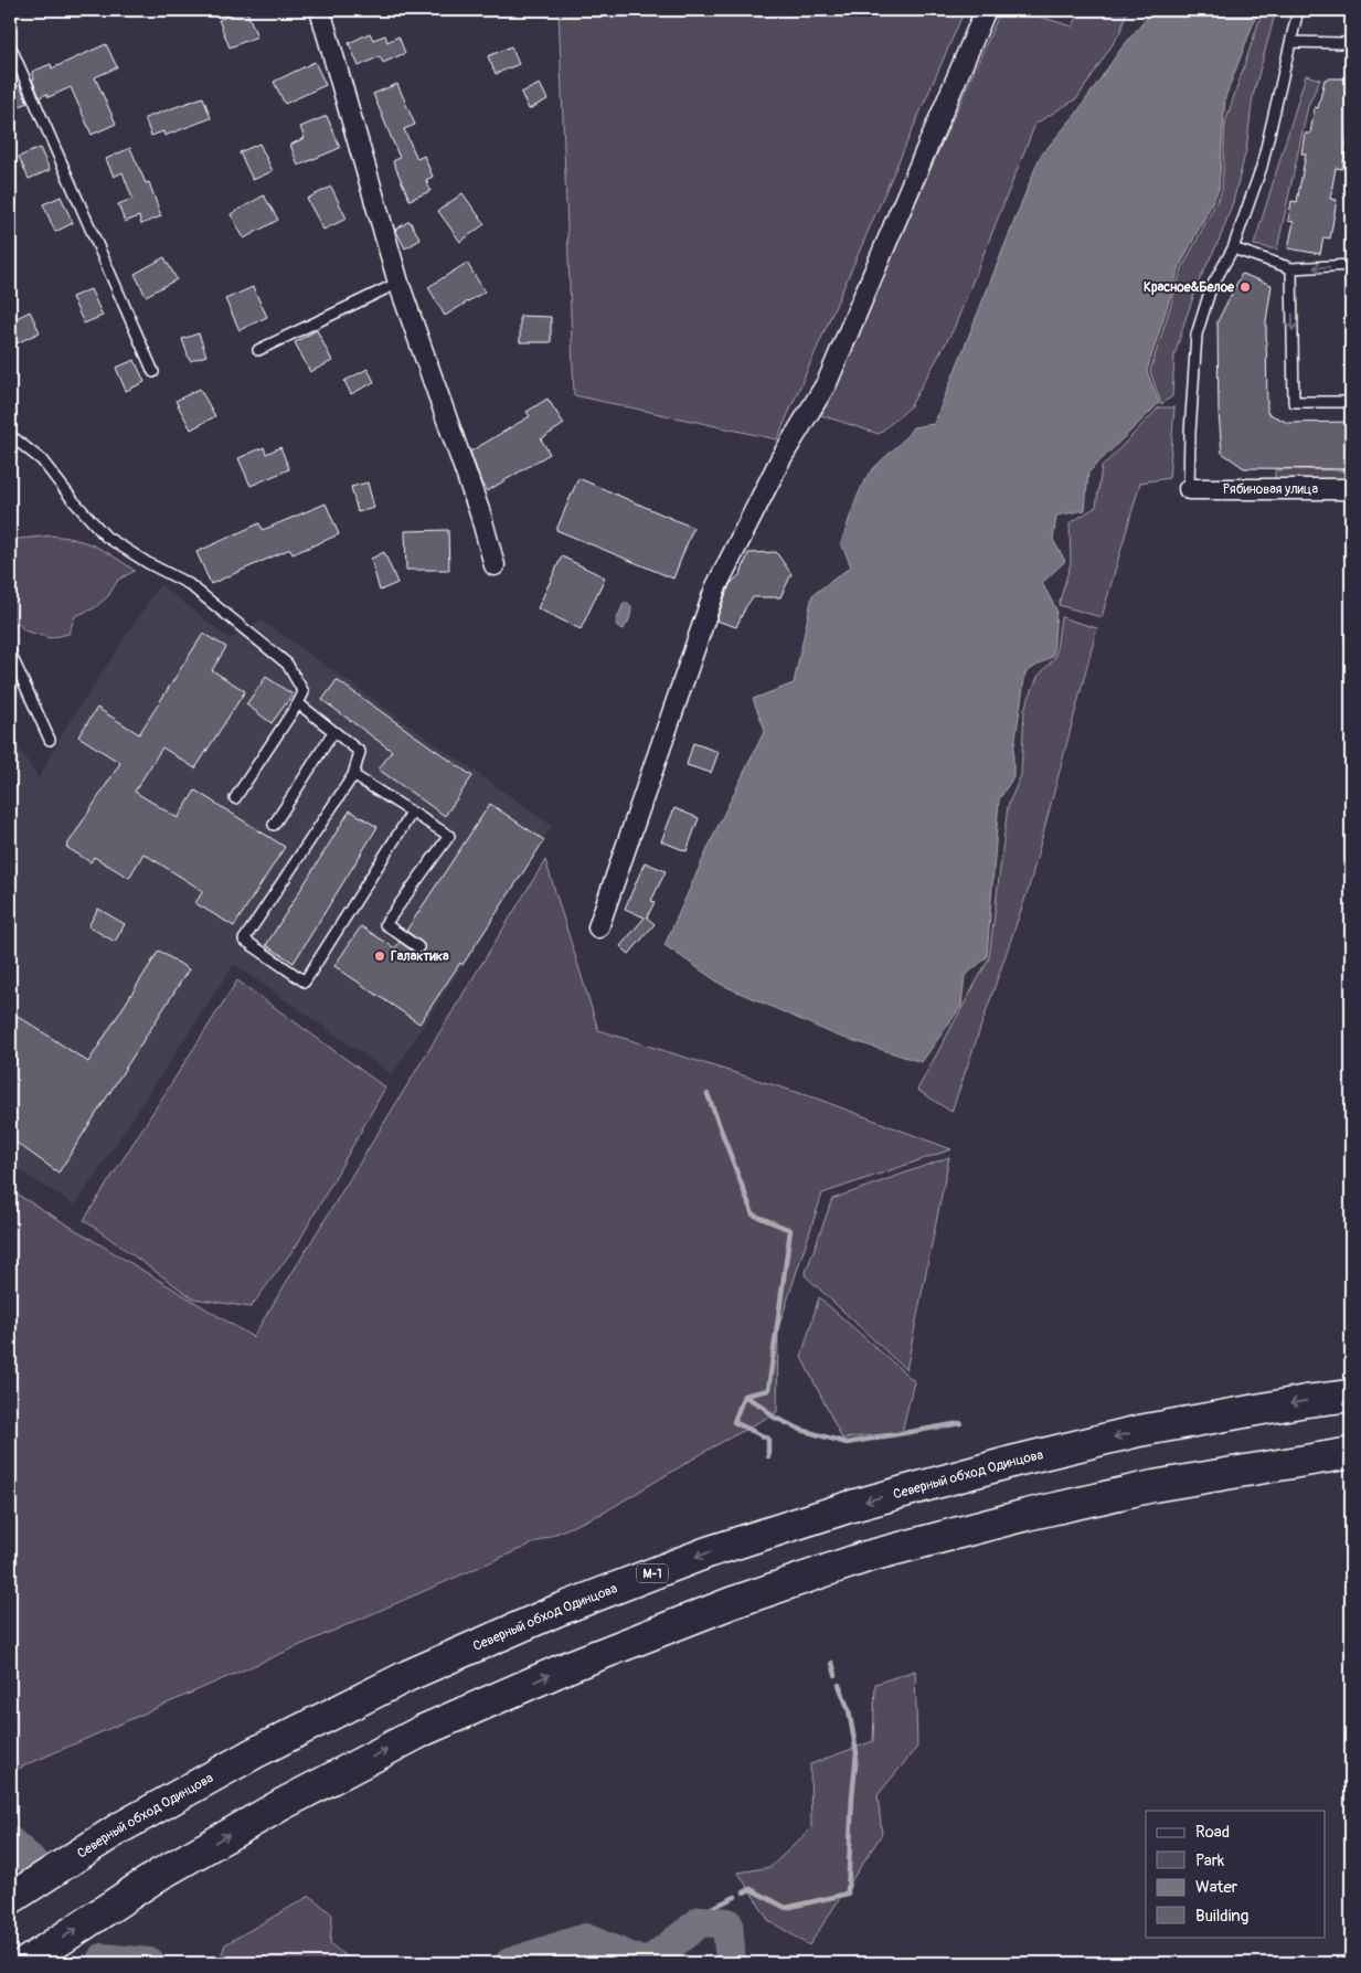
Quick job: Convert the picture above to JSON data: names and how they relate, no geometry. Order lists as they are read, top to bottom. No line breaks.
{"streets":{"highway":["Северный обход Одинцова","М-1"],"street":["Рябиновая улица"]},"places":["Красное&Белое","Галактика"],"legend":["Road","Park","Water","Building"]}
